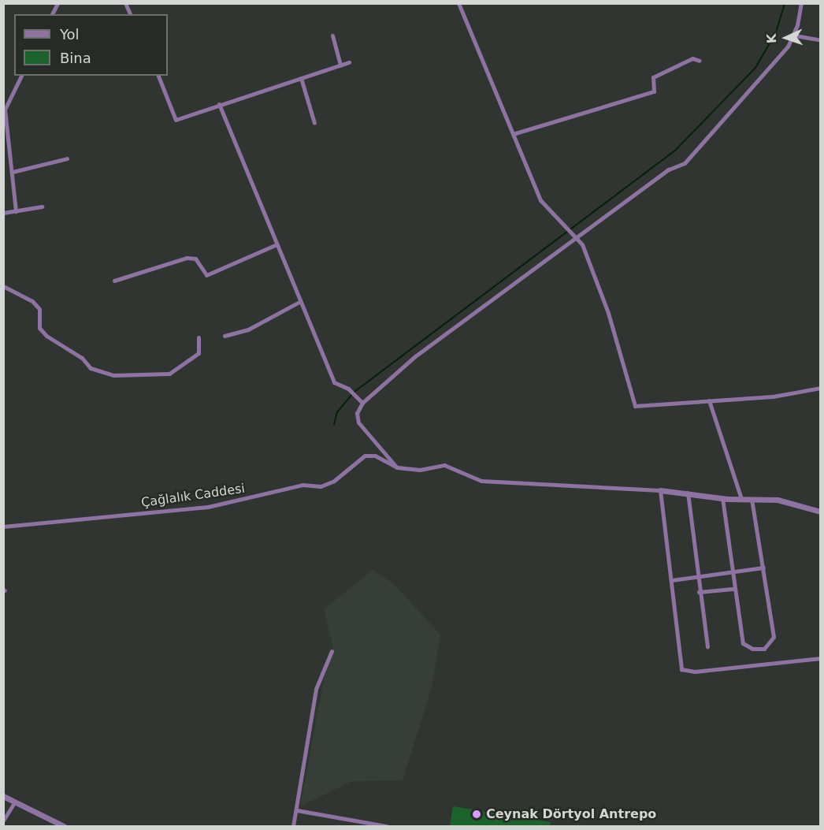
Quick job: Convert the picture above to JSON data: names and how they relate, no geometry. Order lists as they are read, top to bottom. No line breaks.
{"streets":{"street":["Çağlalık Caddesi"]},"places":["Ceynak Dörtyol Antrepo"],"legend":["Yol","Bina"],"north":"left"}
